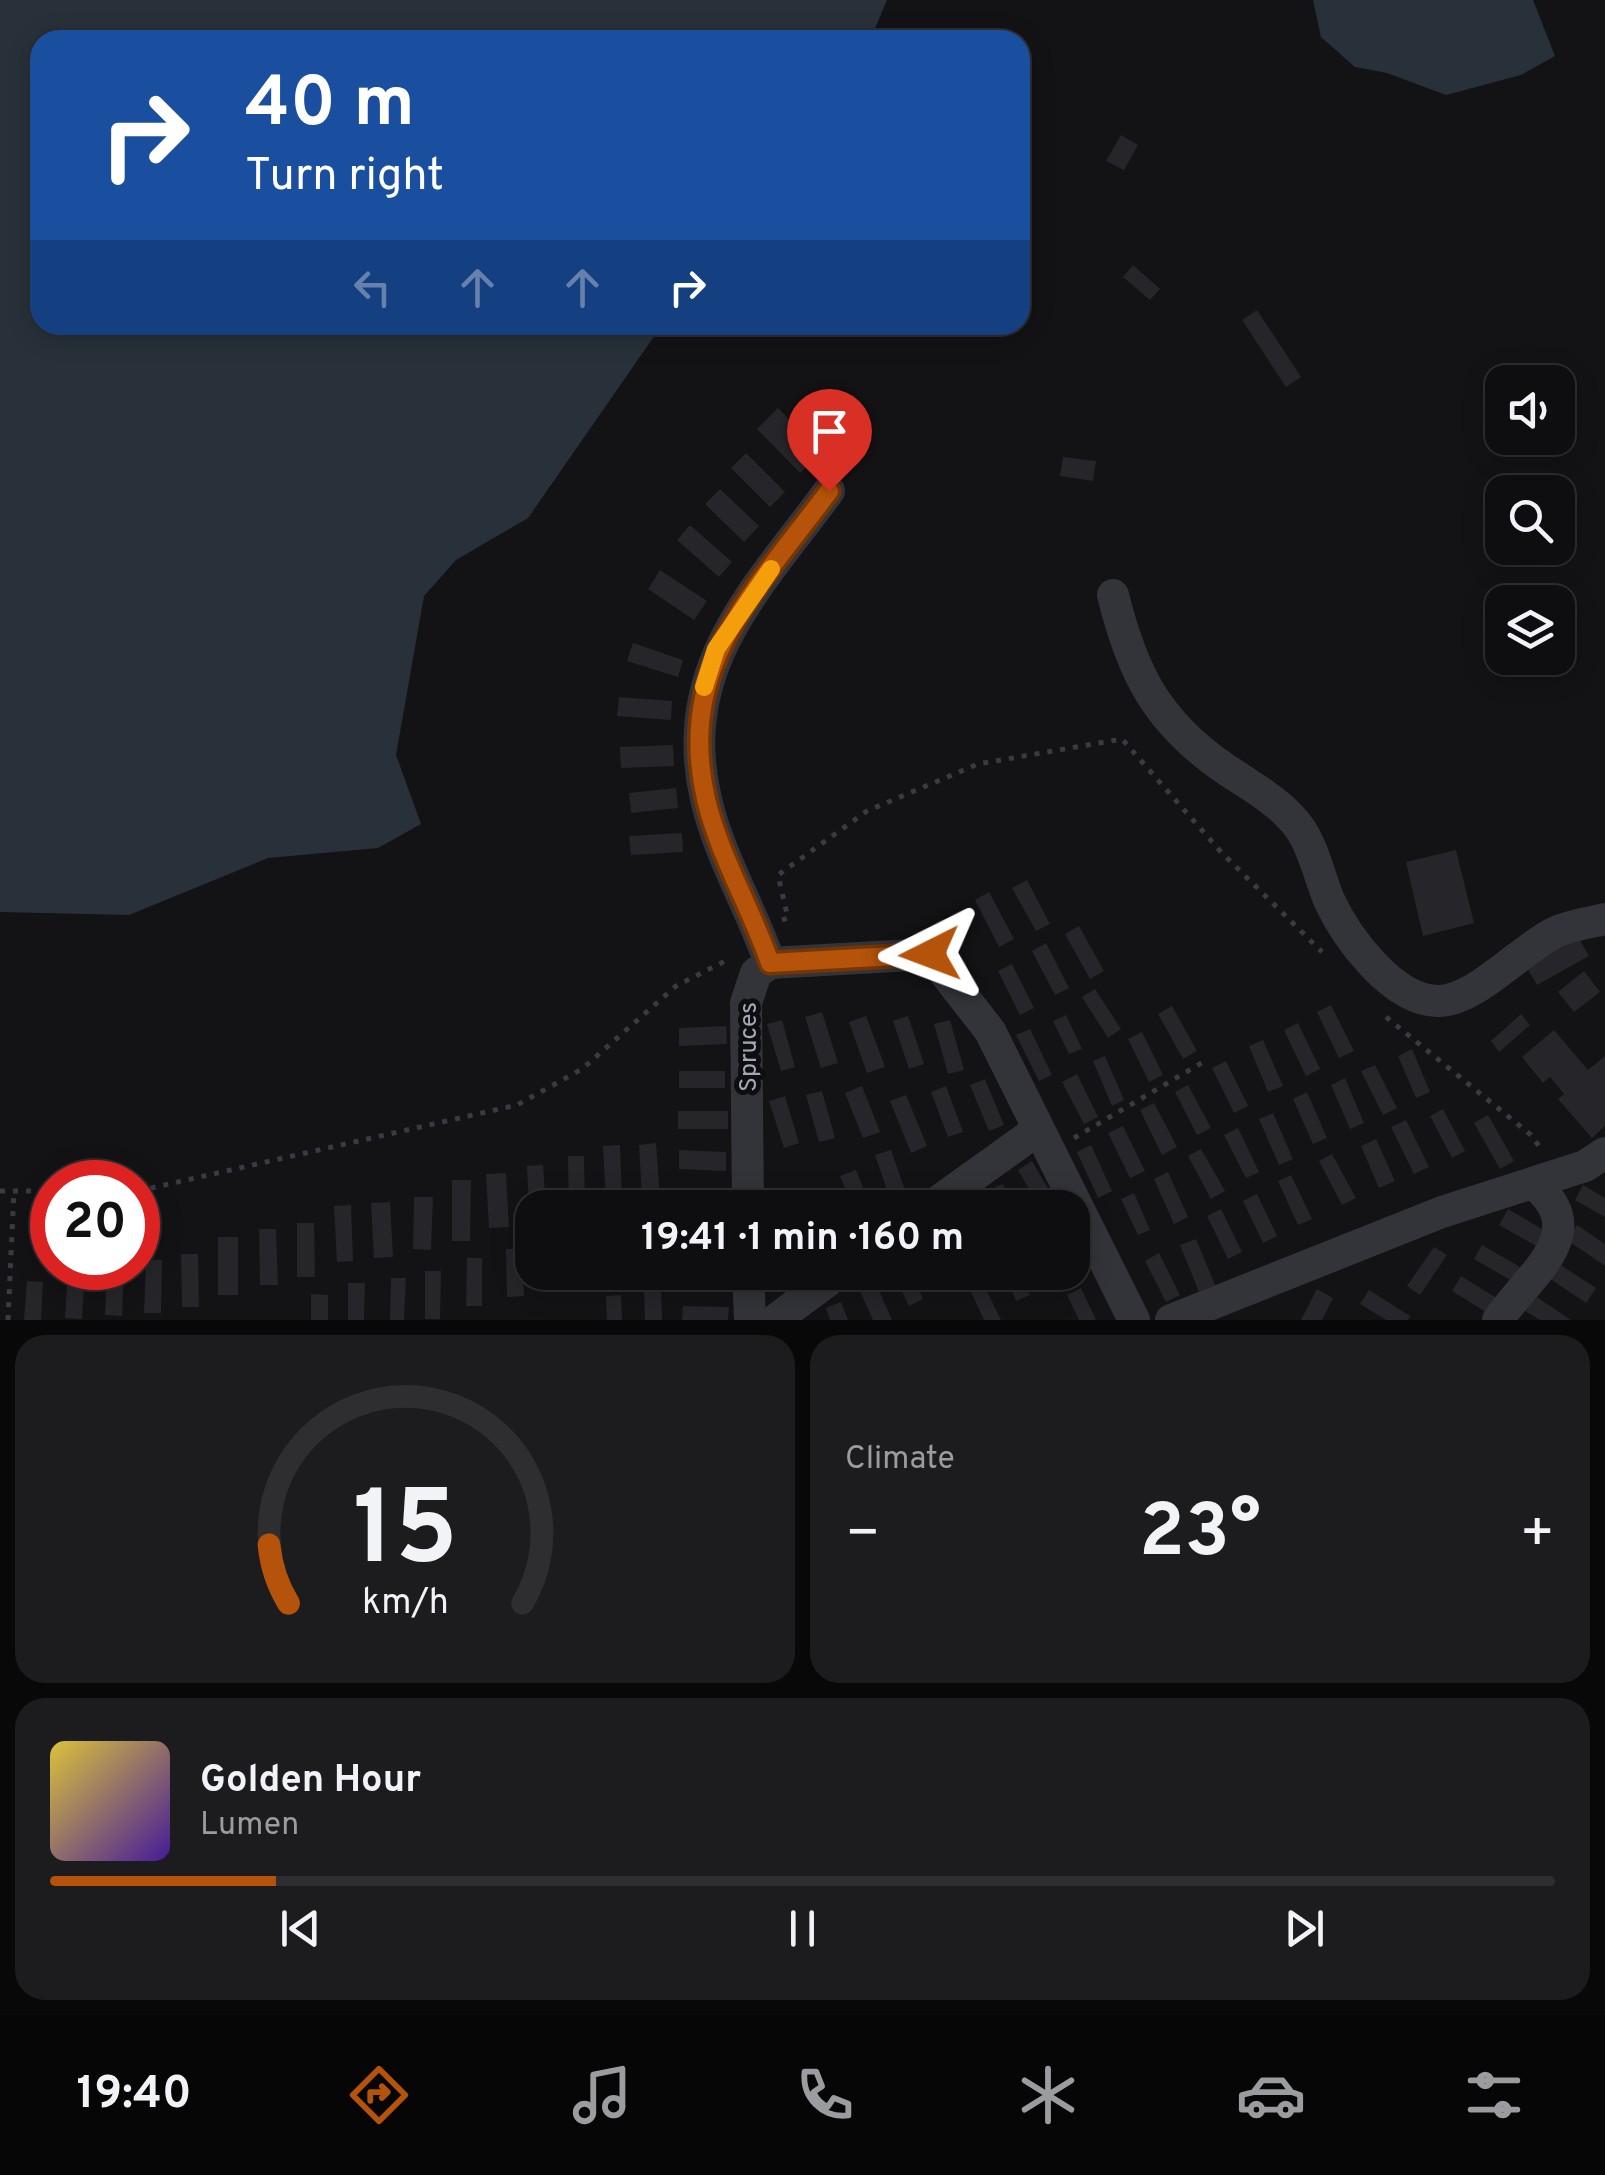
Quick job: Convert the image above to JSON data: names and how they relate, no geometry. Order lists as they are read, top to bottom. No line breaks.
{"streets":{"lane":["Spruces"]},"page":{"turn":["40 m","Turn right"],"limit":"20","trip":"19:41 · 1 min · 160 m","tile":"Climate","heat":["−","23°","+"],"song":["Golden Hour","Lumen"],"tabs":"19:40","gauge":["15","km/h"]}}
